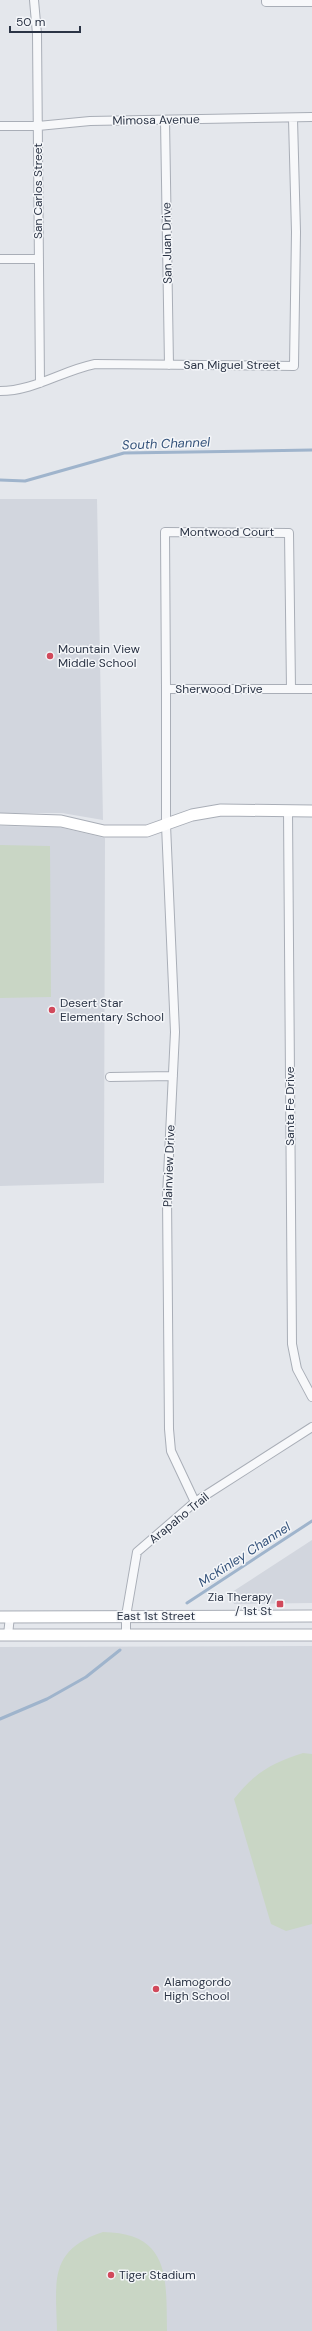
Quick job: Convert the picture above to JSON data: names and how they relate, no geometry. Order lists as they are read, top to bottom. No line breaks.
{"streets":{"main road":["East 1st Street"],"street":["Mimosa Avenue","San Carlos Street","San Juan Drive","San Miguel Street","Montwood Court","Sherwood Drive","Santa Fe Drive","Plainview Drive","Arapaho Trail"]},"crossings":[["Mimosa Avenue","San Carlos Street"],["Mimosa Avenue","San Juan Drive"],["Mimosa Avenue","San Miguel Street"],["San Carlos Street","San Miguel Street"],["San Juan Drive","San Miguel Street"],["Montwood Court","Sherwood Drive"],["Sherwood Drive","Plainview Drive"],["Plainview Drive","Arapaho Trail"],["Arapaho Trail","East 1st Street"]],"water":["South Channel","McKinley Channel"],"places":{"other":["Mountain View Middle School","Desert Star Elementary School","Alamogordo High School","Tiger Stadium"],"transit":["Zia Therapy / 1st St"]},"scale_bar":"50 m"}
